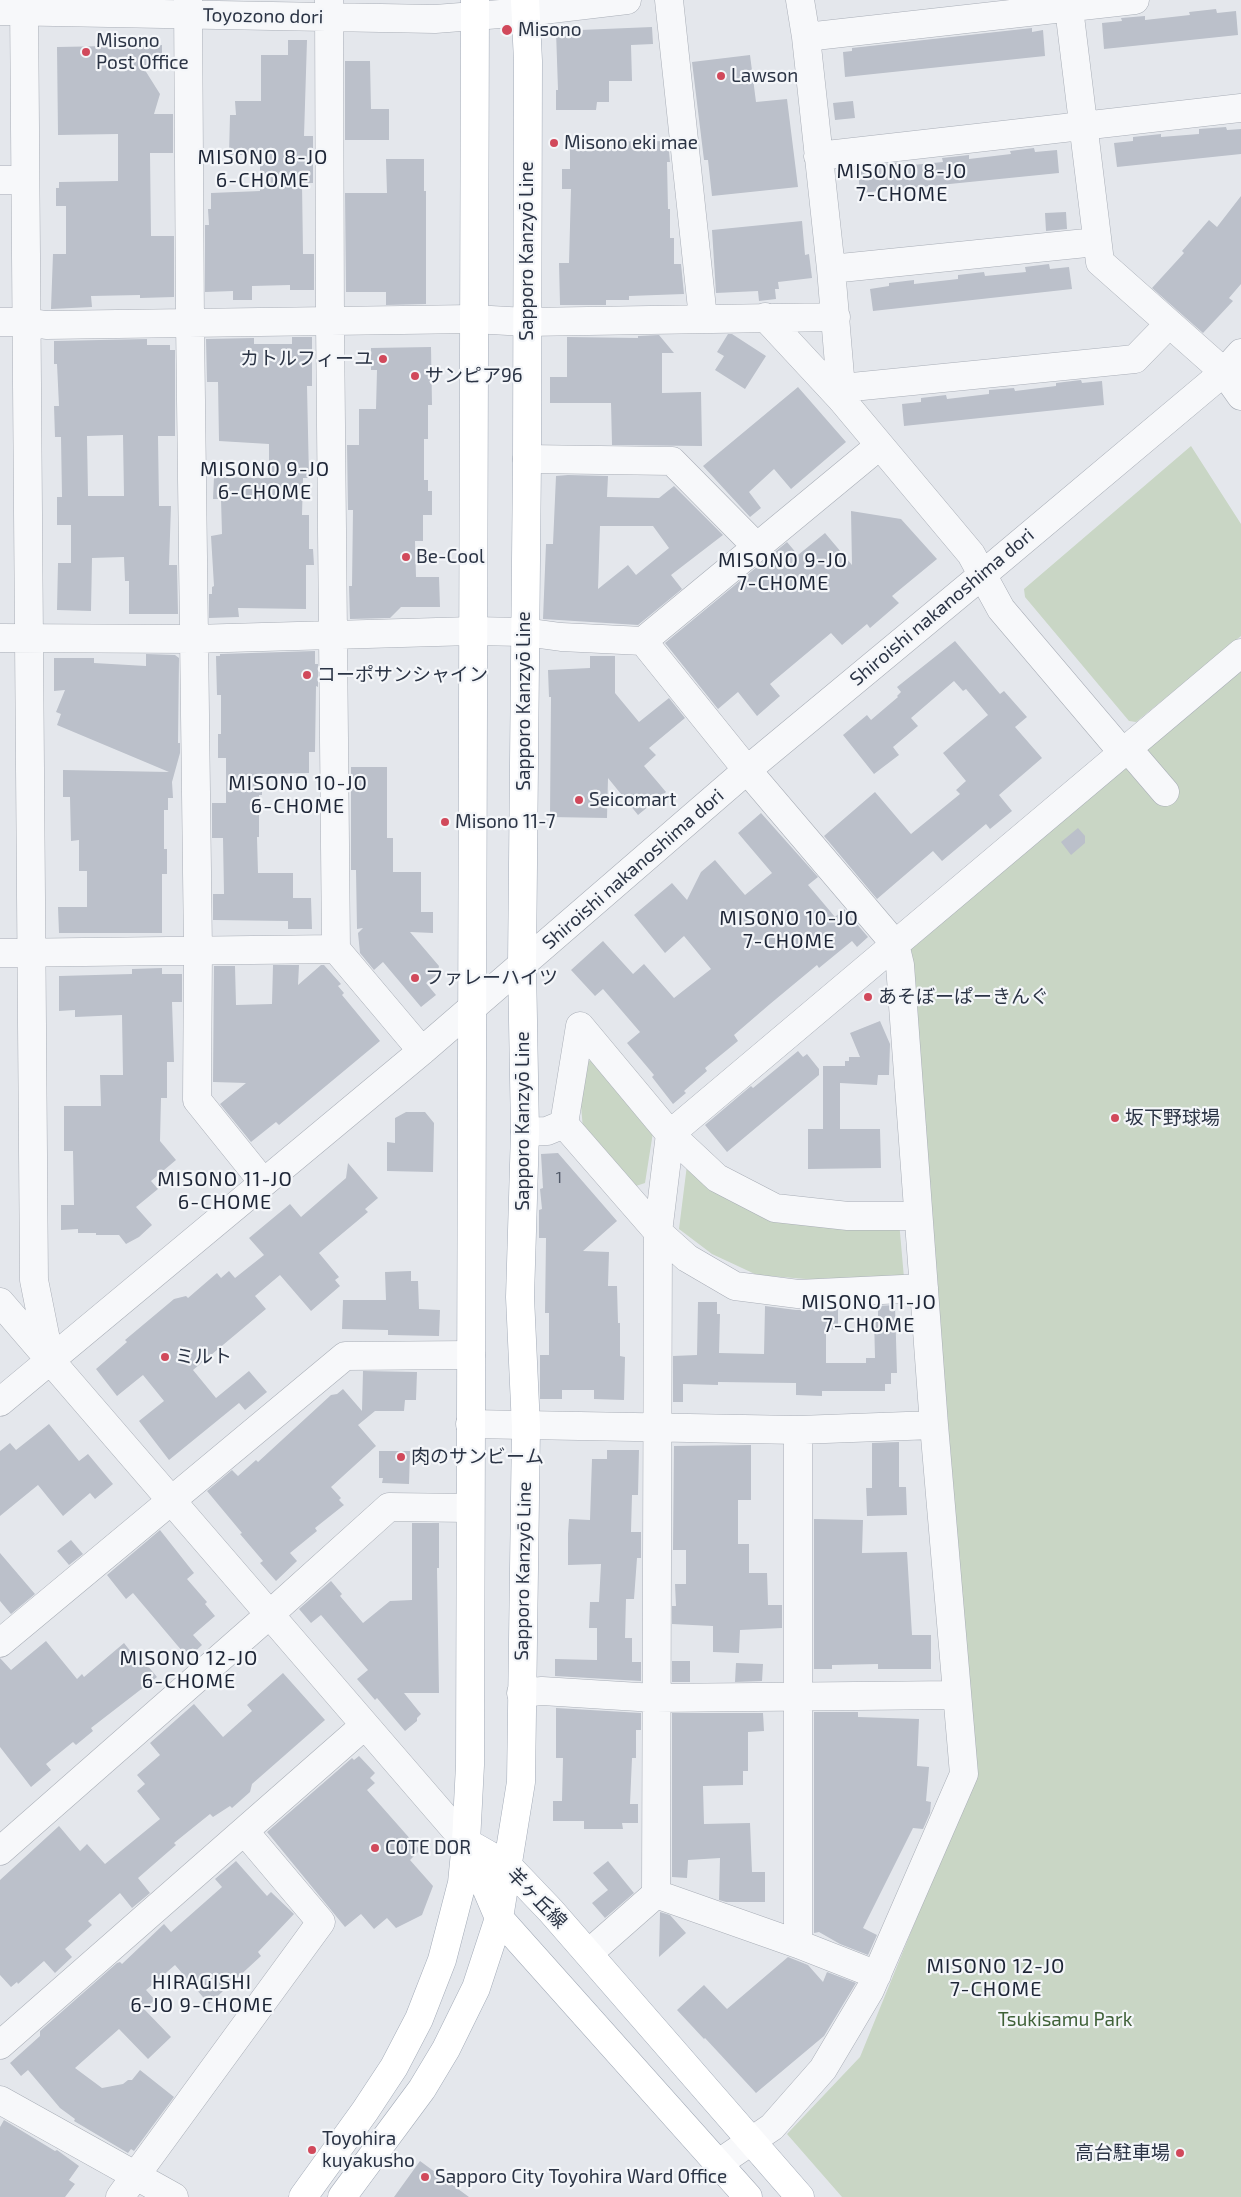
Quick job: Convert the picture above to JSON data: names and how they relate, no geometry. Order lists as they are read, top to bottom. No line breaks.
{"streets":{"main road":["Sapporo Kanzyō Line","羊ヶ丘線"],"street":["Toyozono dori","Shiroishi nakanoshima dori"]},"crossings":[["Toyozono dori","Sapporo Kanzyō Line"],["Sapporo Kanzyō Line","Shiroishi nakanoshima dori"],["Sapporo Kanzyō Line","羊ヶ丘線"]],"districts":["MISONO 8-JO 6-CHOME","MISONO 8-JO 7-CHOME","MISONO 9-JO 6-CHOME","MISONO 9-JO 7-CHOME","MISONO 10-JO 6-CHOME","MISONO 10-JO 7-CHOME","MISONO 11-JO 6-CHOME","MISONO 11-JO 7-CHOME","MISONO 12-JO 6-CHOME","MISONO 12-JO 7-CHOME","HIRAGISHI 6-JO 9-CHOME"],"parks":["Tsukisamu Park"],"places":["Misono","Misono Post Office","Lawson","Misono eki mae","カトルフィーユ","サンピア96","Be-Cool","コーポサンシャイン","Seicomart","Misono 11-7","ファレーハイツ","あそぼーぱーきんぐ","坂下野球場","ミルト","肉のサンビーム","COTE DOR","Toyohira kuyakusho","高台駐車場","Sapporo City Toyohira Ward Office"],"house_numbers":["1"]}
